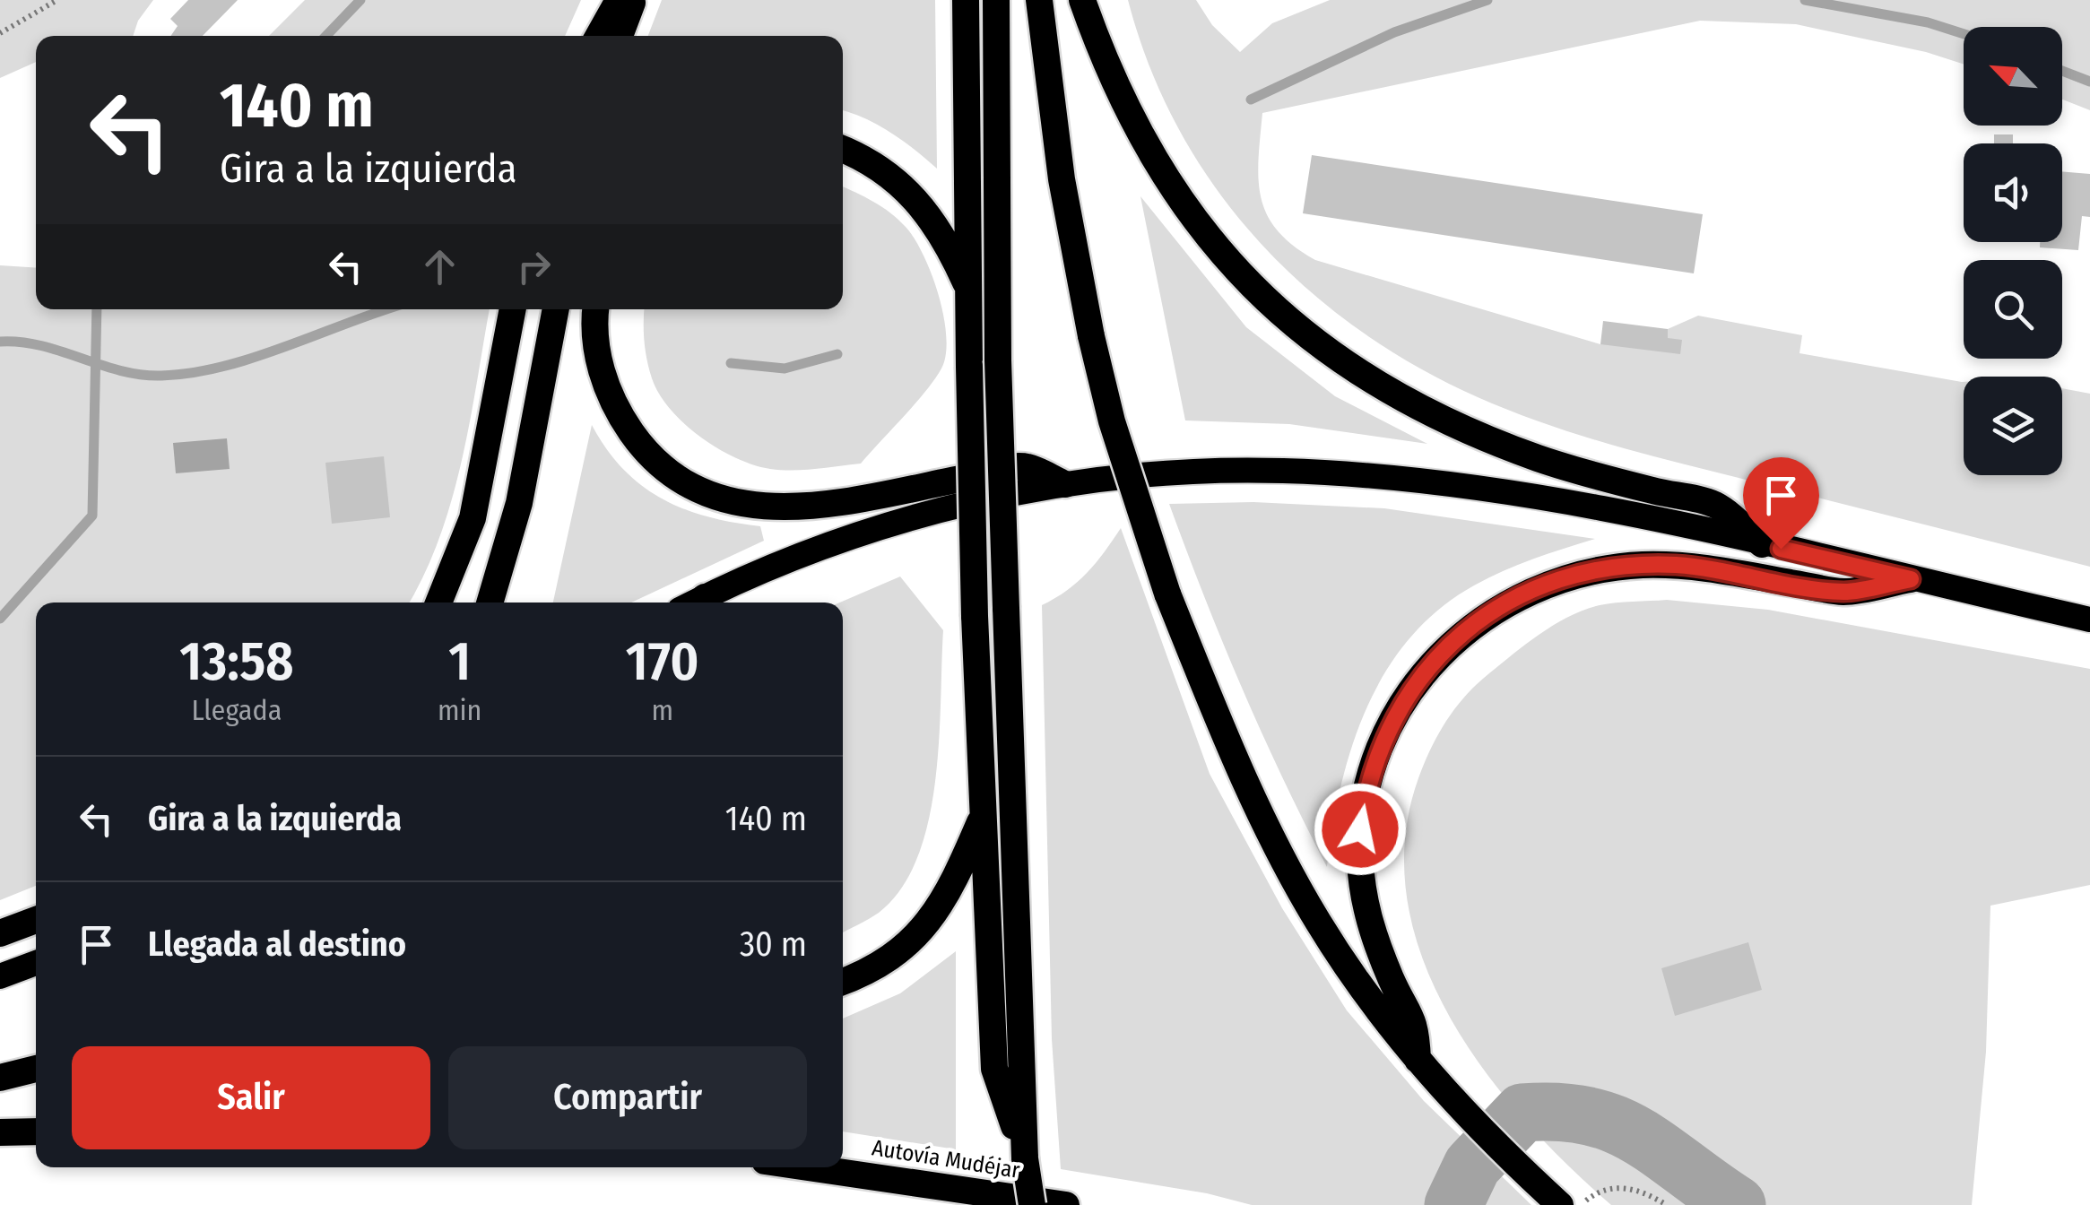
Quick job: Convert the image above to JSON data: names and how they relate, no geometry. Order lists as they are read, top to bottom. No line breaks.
{"streets":{"highway":["Autovía Mudéjar"]},"north":"top left","page":{"turn":["140 m","Gira a la izquierda"],"eta":["13:58","Llegada","1","min","170","m"],"list":[{"name":"Gira a la izquierda","value":"140 m"},{"name":"Llegada al destino","value":"30 m"}],"buttons":["Salir","Compartir"]}}
